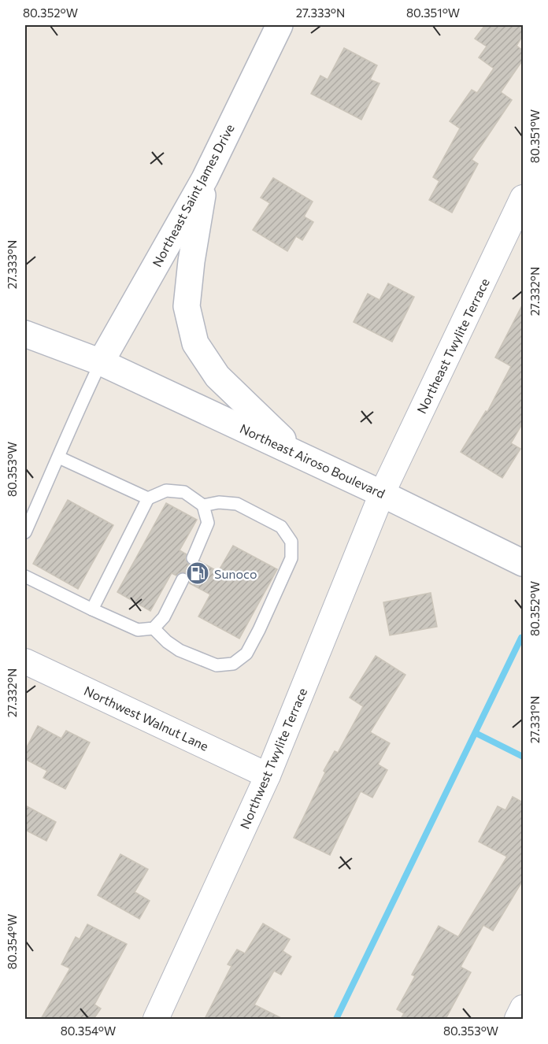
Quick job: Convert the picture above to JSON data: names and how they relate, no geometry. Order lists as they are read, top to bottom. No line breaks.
{"streets":{"main road":["Northeast Saint James Drive","Northeast Airoso Boulevard"],"street":["Northeast Twylite Terrace","Northwest Walnut Lane","Northwest Twylite Terrace"]},"crossings":[["Northeast Saint James Drive","Northeast Airoso Boulevard"],["Northeast Twylite Terrace","Northeast Airoso Boulevard"],["Northeast Twylite Terrace","Northwest Twylite Terrace"],["Northeast Airoso Boulevard","Northwest Twylite Terrace"],["Northwest Walnut Lane","Northwest Twylite Terrace"]],"places":{"fuel station":["Sunoco"]},"coordinates":["80.352°W","27.333°N","80.351°W","27.332°N","80.353°W","27.331°N","80.354°W"]}
